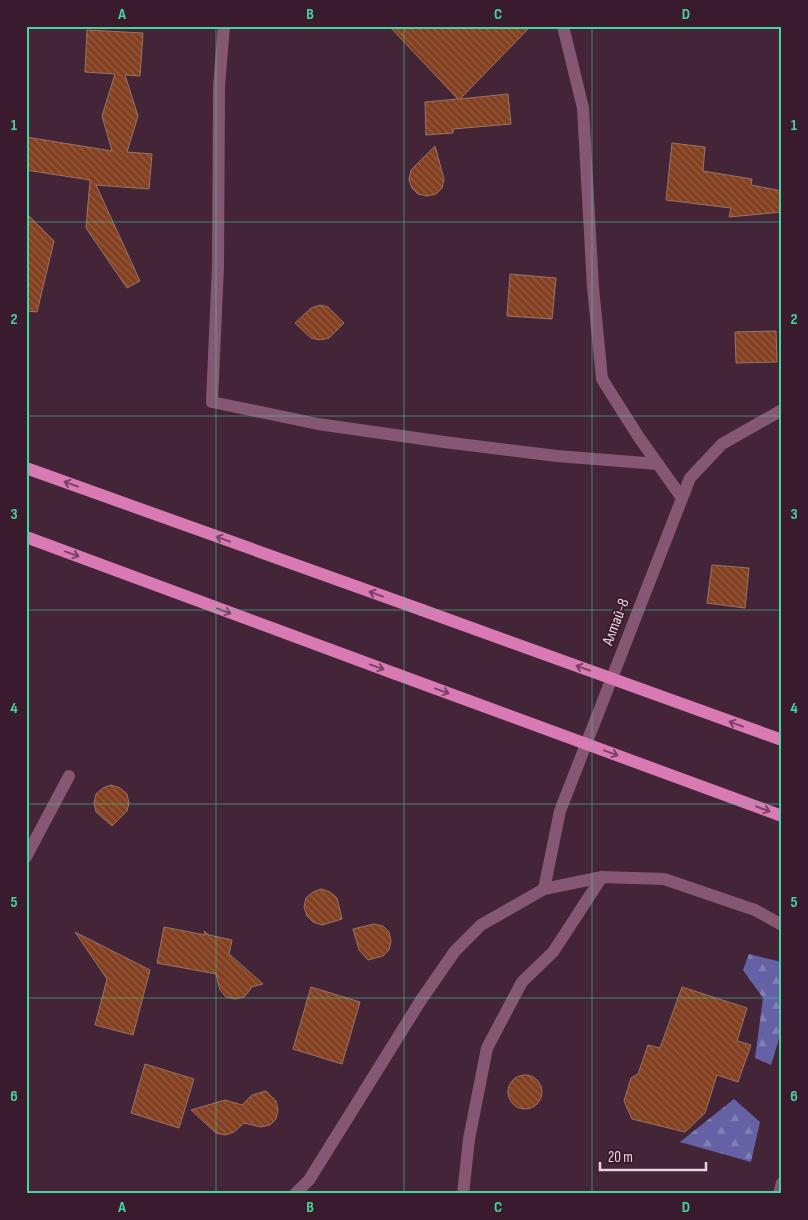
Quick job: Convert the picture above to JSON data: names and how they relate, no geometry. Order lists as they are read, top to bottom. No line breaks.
{"streets":{"street":["Алтай-8"]},"scale_bar":"20 m","grid":{"columns":["A","B","C","D"],"rows":["1","2","3","4","5","6"]}}
